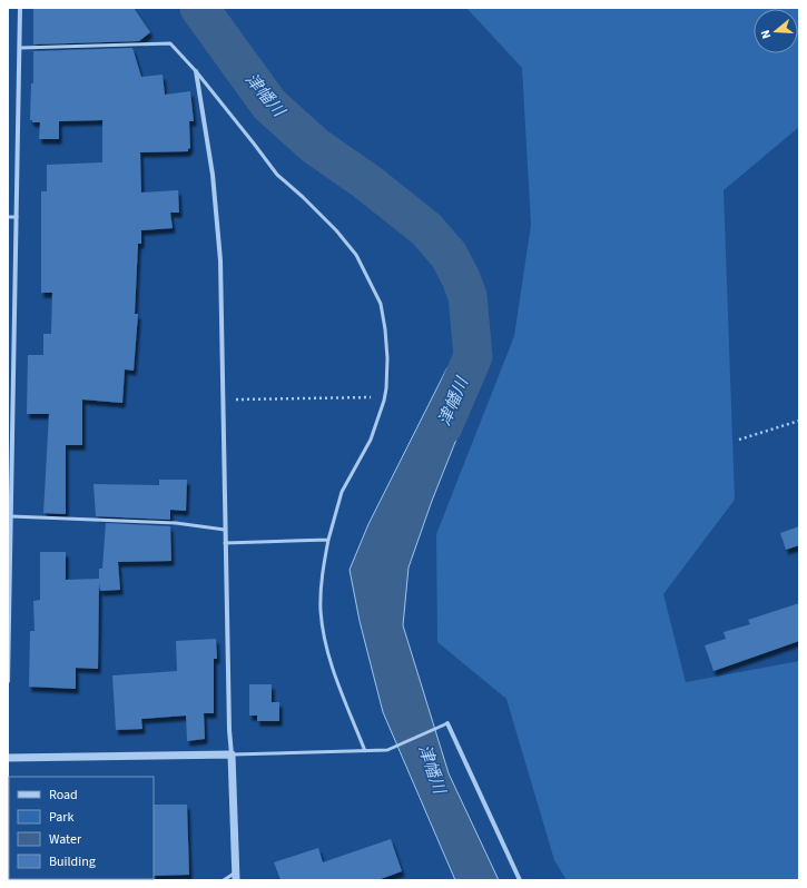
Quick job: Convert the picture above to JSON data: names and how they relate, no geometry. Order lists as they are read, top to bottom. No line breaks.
{"water":["津幡川"],"legend":["Road","Park","Water","Building"],"north":"left"}
